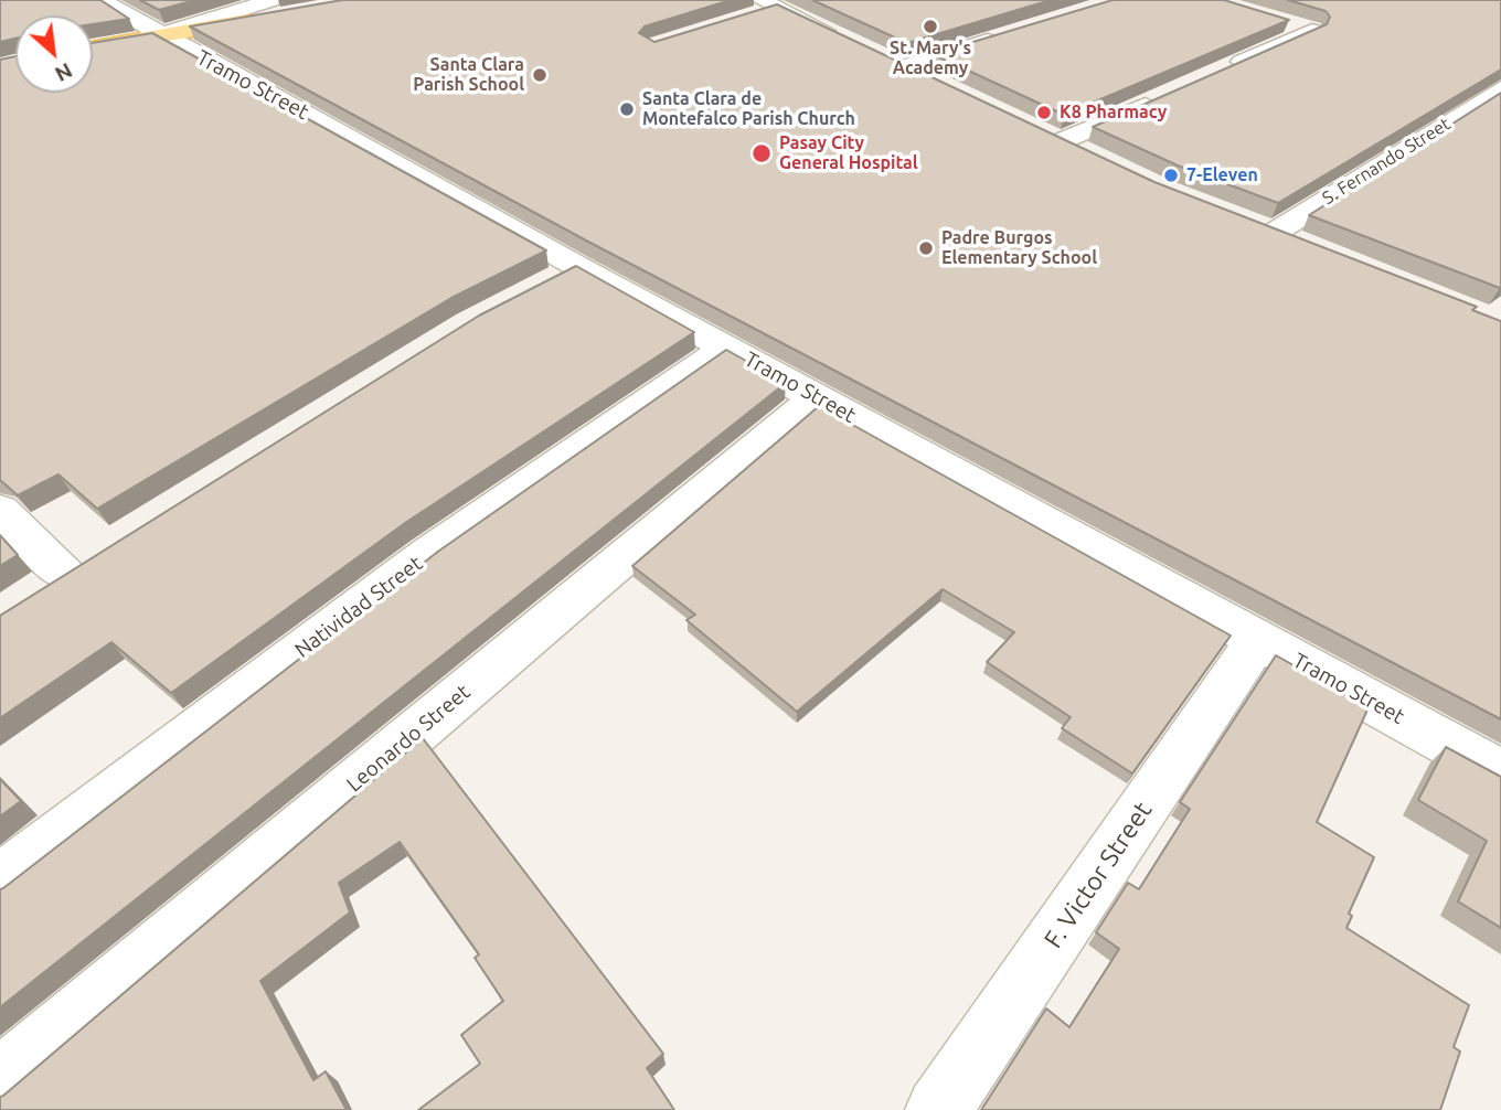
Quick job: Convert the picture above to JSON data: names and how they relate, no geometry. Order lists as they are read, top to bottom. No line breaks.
{"streets":{"street":["Tramo Street","S. Fernando Street","Natividad Street","Leonardo Street","F. Victor Street"]},"crossings":[["Tramo Street","Natividad Street"],["Tramo Street","Leonardo Street"],["Tramo Street","F. Victor Street"]],"places":["St. Mary's Academy","Santa Clara Parish School","Santa Clara de Montefalco Parish Church","K8 Pharmacy","Pasay City General Hospital","7-Eleven","Padre Burgos Elementary School"],"north":"bottom right"}
